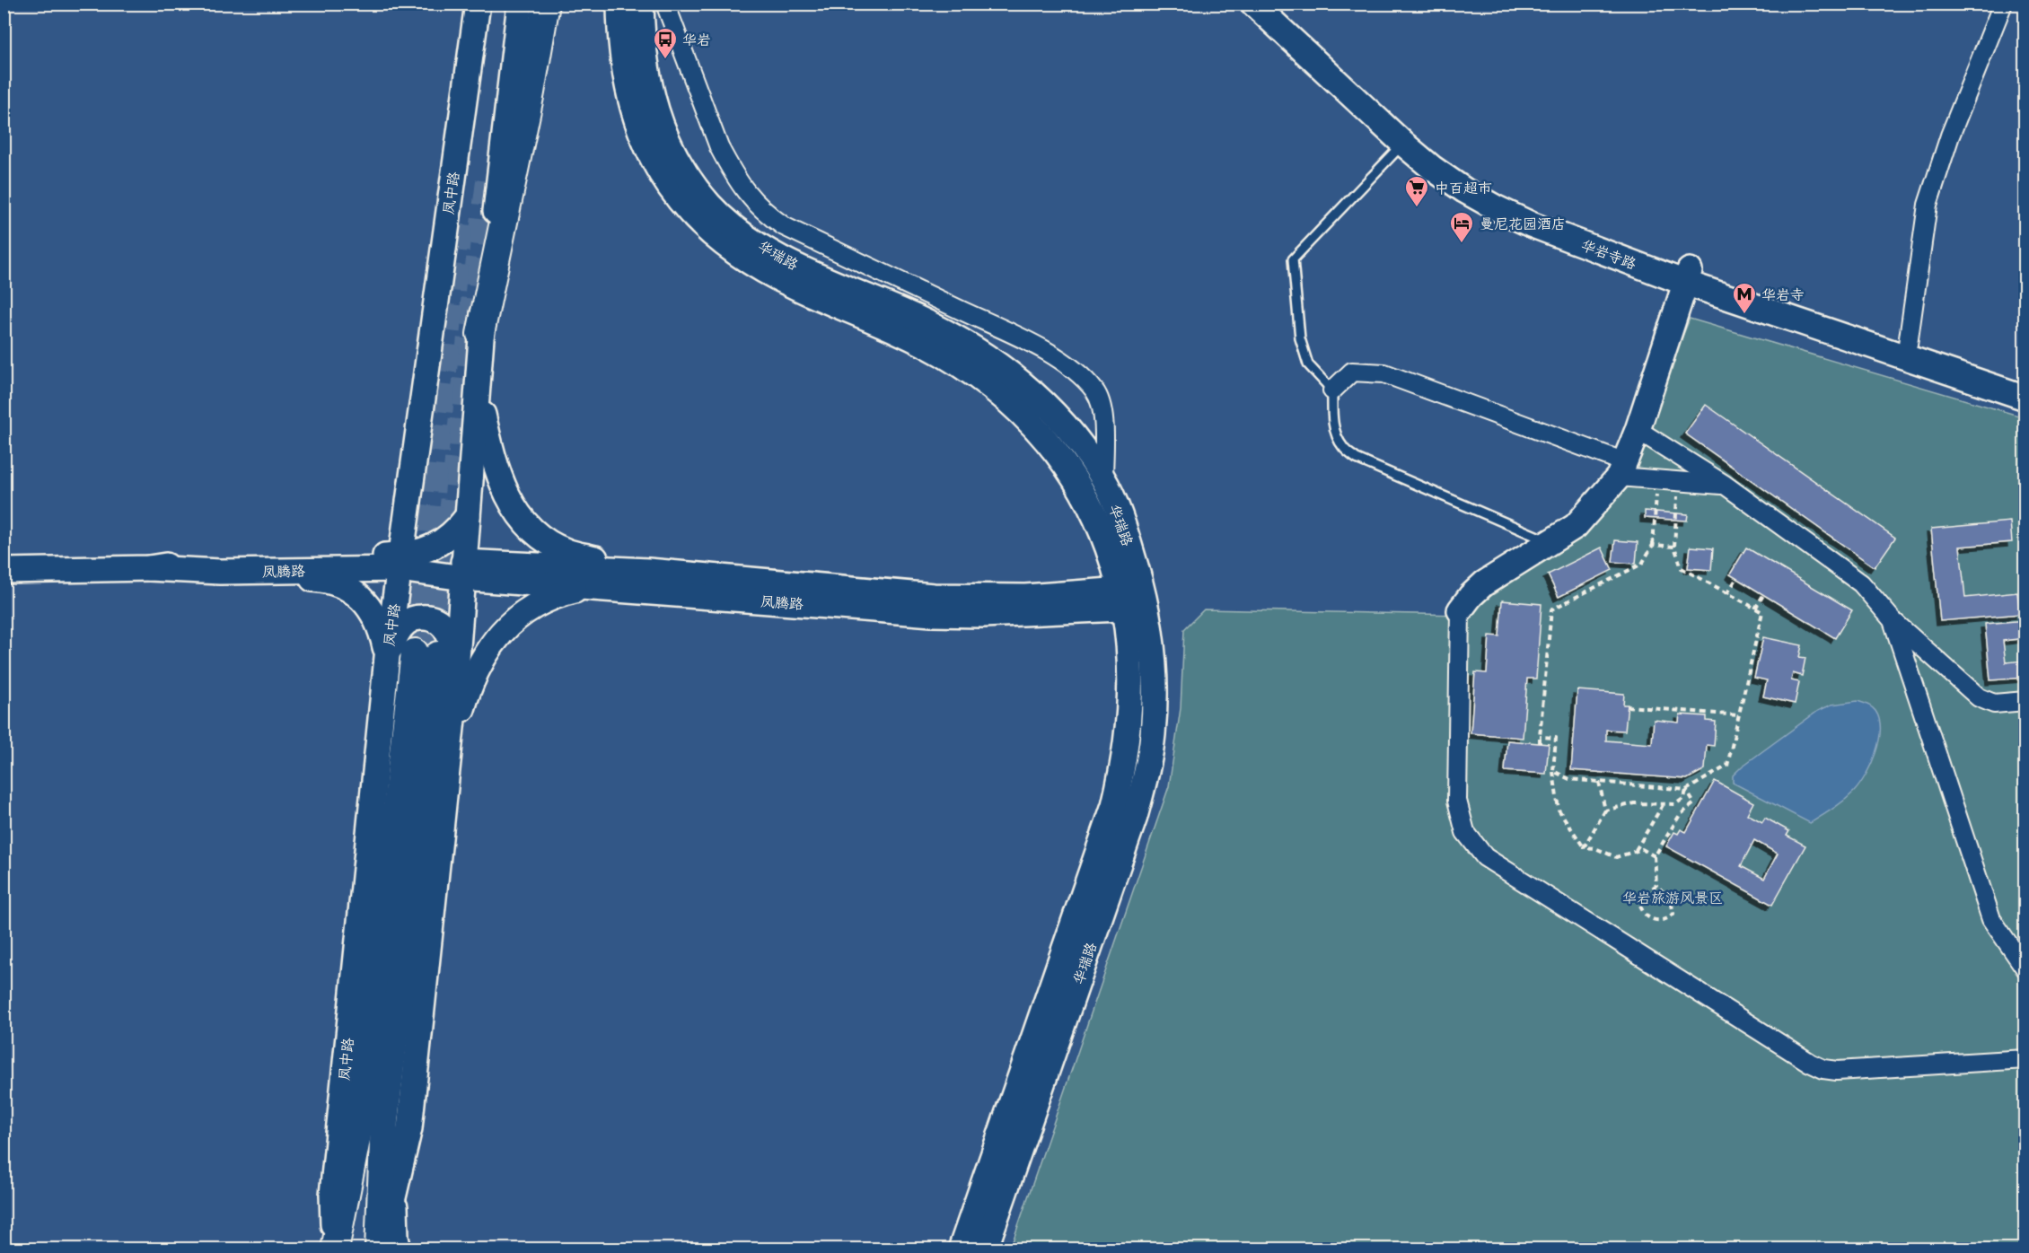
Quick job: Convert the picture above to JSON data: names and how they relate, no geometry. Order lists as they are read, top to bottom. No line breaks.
{"streets":{"street":["凤中路","华岩寺路","华瑞路","凤腾路"]},"crossings":[["凤中路","凤腾路"],["华瑞路","凤腾路"]],"parks":["华岩旅游风景区"],"places":{"bus stop":["华岩"],"supermarket":["中百超市"],"hotel":["曼尼花园酒店"],"metro station":["华岩寺"]}}
